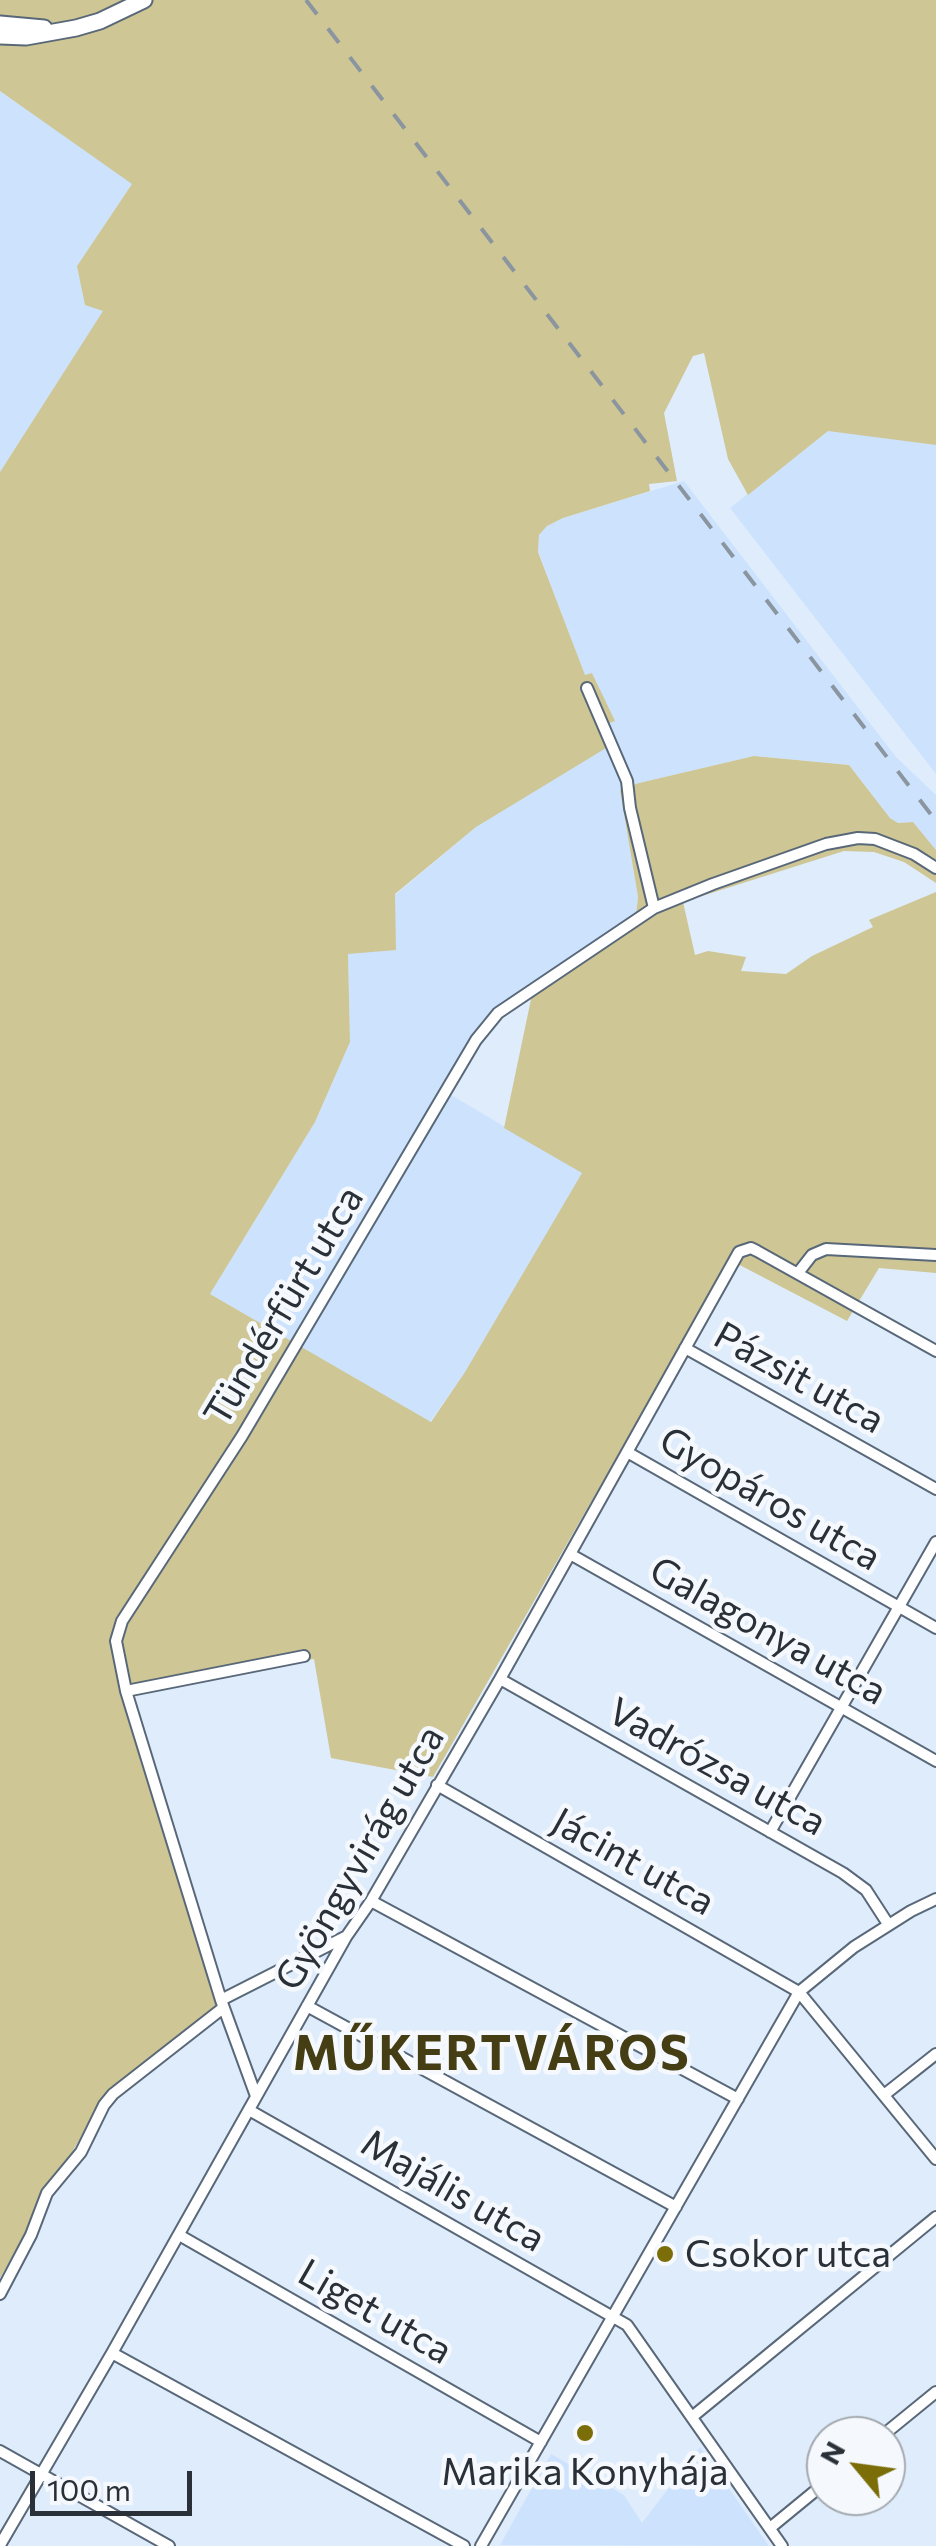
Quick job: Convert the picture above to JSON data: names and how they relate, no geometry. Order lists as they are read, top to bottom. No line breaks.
{"streets":{"street":["Tündérfürt utca","Pázsit utca","Gyopáros utca","Galagonya utca","Vadrózsa utca","Gyöngyvirág utca","Jácint utca","Majális utca","Liget utca"]},"crossings":[["Tündérfürt utca","Gyöngyvirág utca"],["Pázsit utca","Gyöngyvirág utca"],["Gyopáros utca","Gyöngyvirág utca"],["Galagonya utca","Gyöngyvirág utca"],["Vadrózsa utca","Gyöngyvirág utca"],["Gyöngyvirág utca","Jácint utca"],["Gyöngyvirág utca","Majális utca"],["Gyöngyvirág utca","Liget utca"]],"districts":["MŰKERTVÁROS"],"places":["Csokor utca","Marika Konyhája"],"scale_bar":"100 m","north":"top left"}
